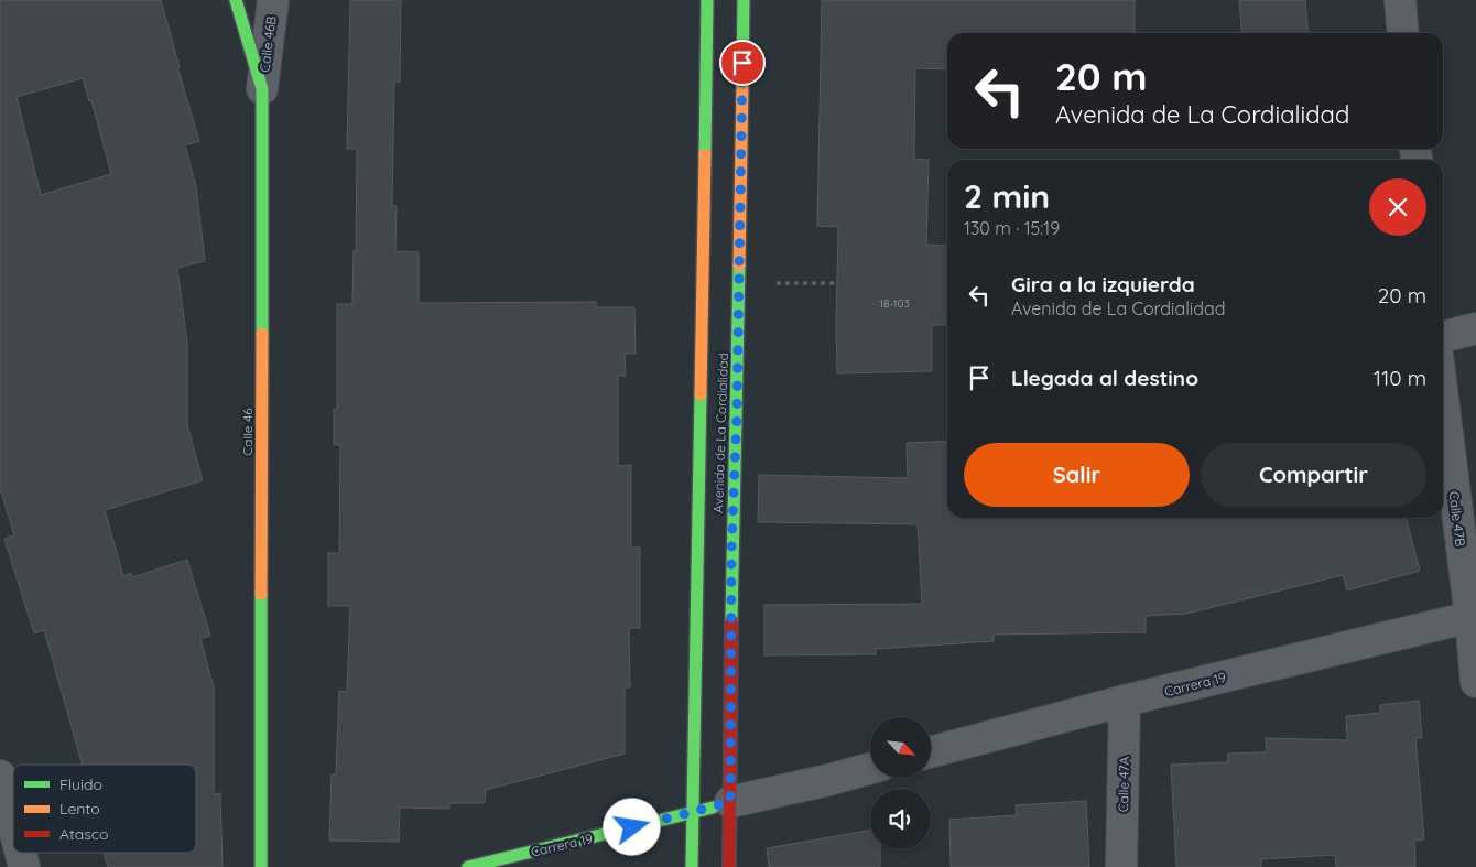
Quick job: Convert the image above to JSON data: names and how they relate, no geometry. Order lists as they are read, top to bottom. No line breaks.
{"streets":{"main road":["Calle 46","Avenida de La Cordialidad","Carrera 19"],"street":["Calle 46B","Calle 47B","Calle 47A"]},"crossings":[["Calle 46B","Calle 46"],["Avenida de La Cordialidad","Carrera 19"],["Calle 47B","Carrera 19"],["Carrera 19","Calle 47A"]],"house_numbers":["18-103"],"legend":["Fluido","Lento","Atasco"],"north":"bottom right","page":{"turn":["20 m","Avenida de La Cordialidad"],"heading":["2 min","130 m · 15:19"],"list":[{"name":"Gira a la izquierda","note":"Avenida de La Cordialidad","value":"20 m"},{"name":"Llegada al destino","value":"110 m"}],"buttons":["Salir","Compartir"]}}
